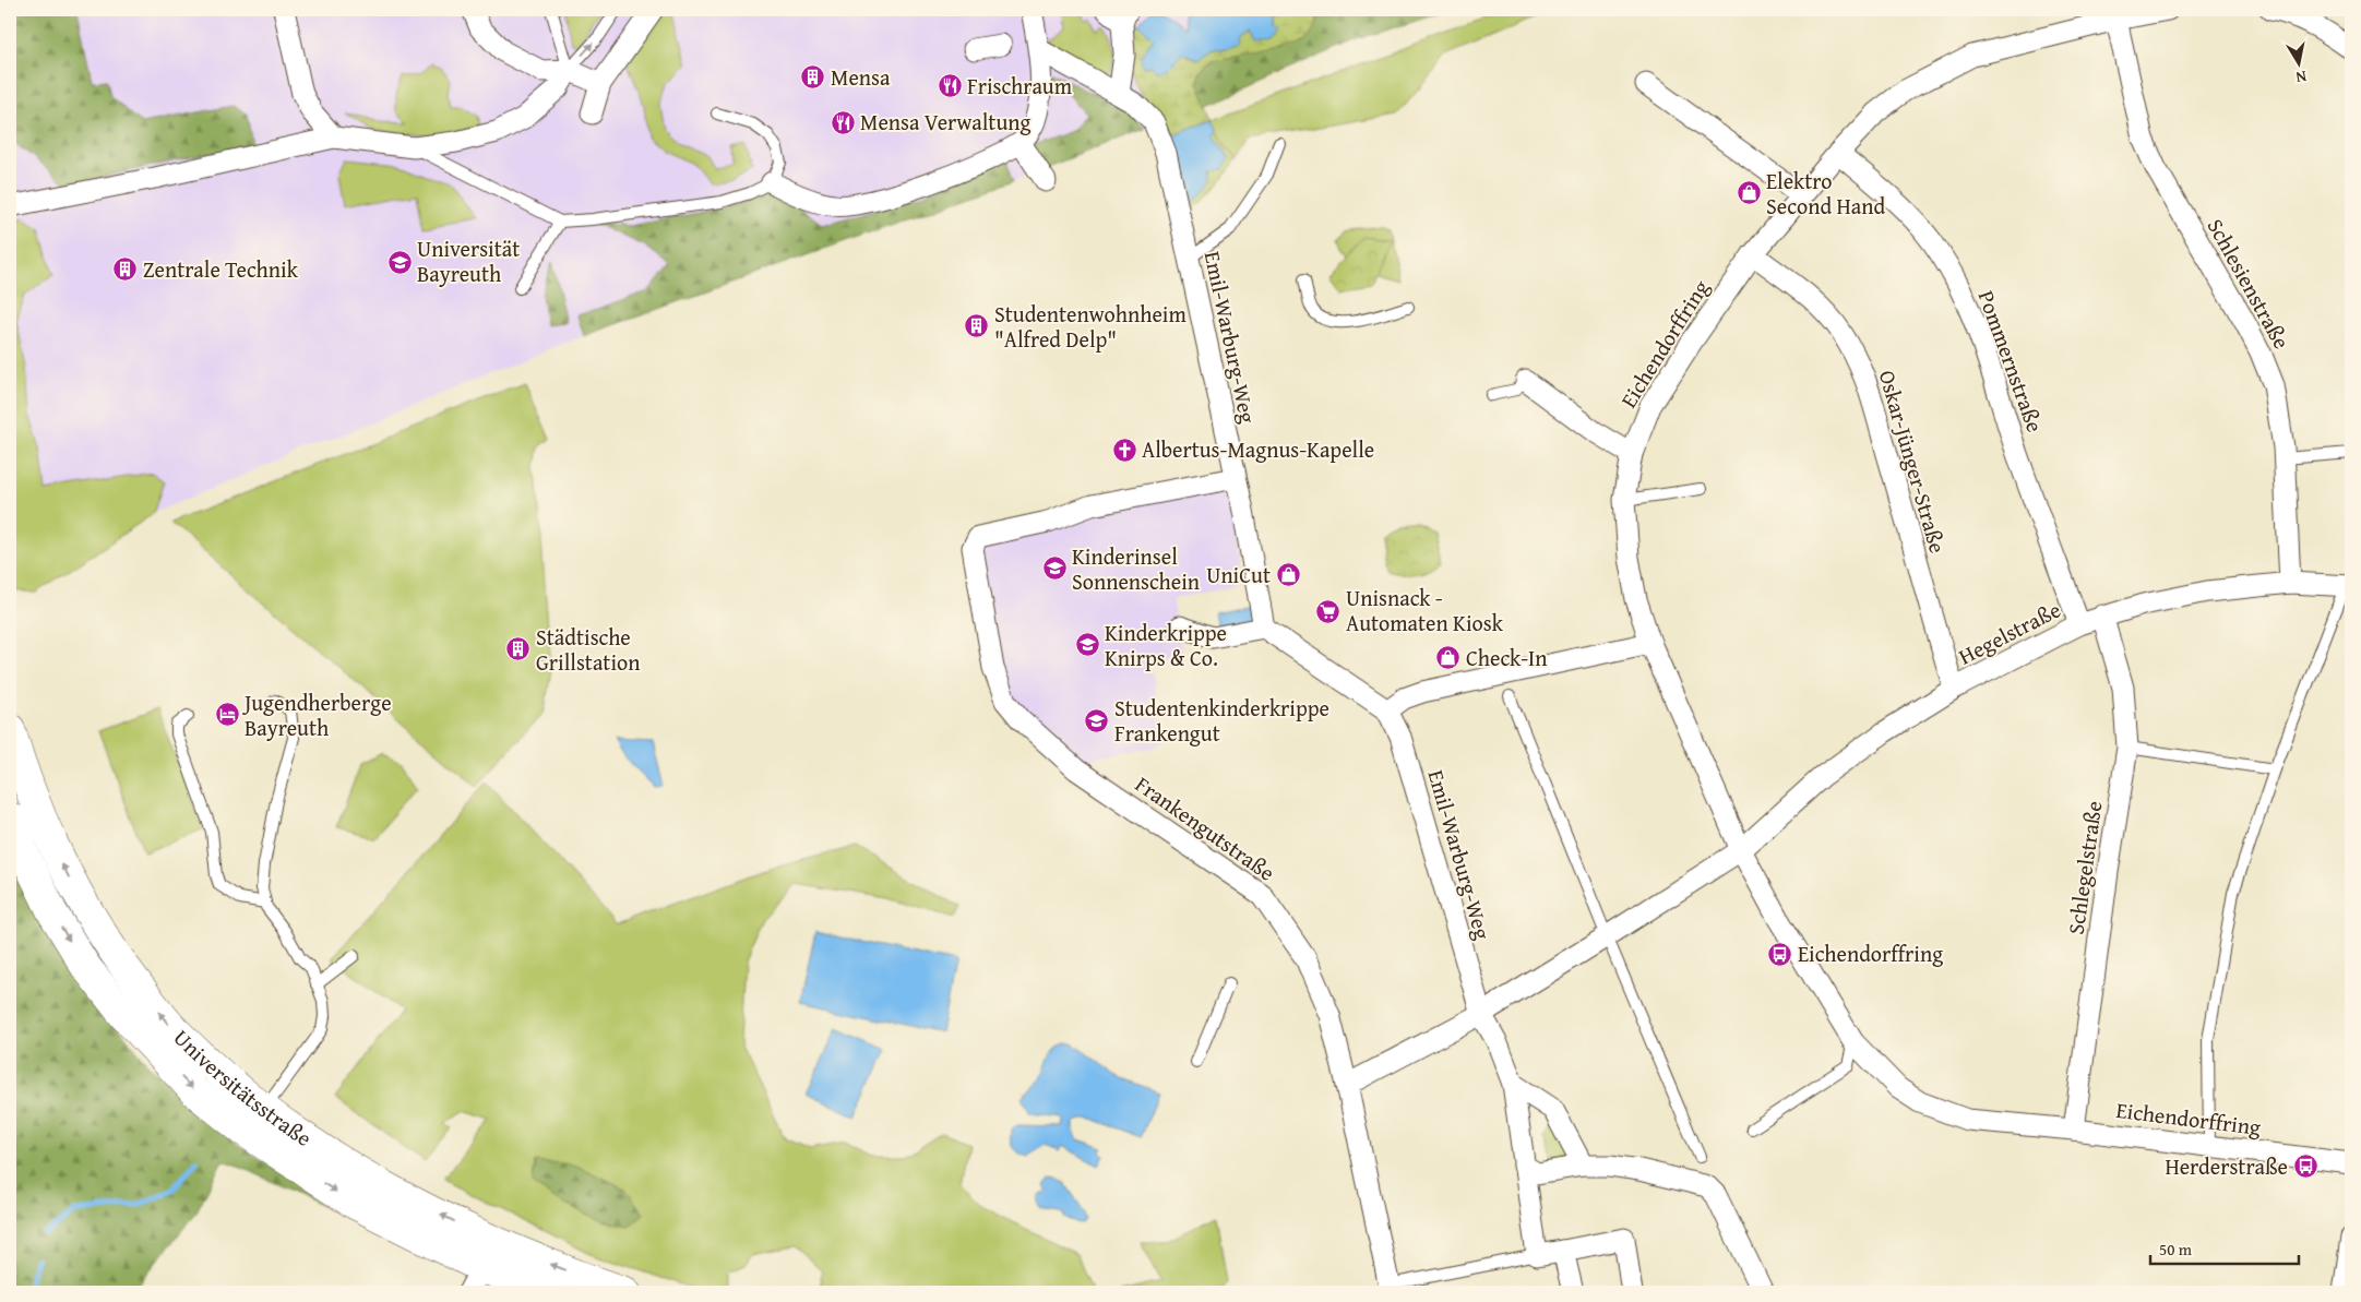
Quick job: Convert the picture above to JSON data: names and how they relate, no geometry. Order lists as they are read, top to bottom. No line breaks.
{"streets":{"main road":["Universitätsstraße"],"street":["Schlesienstraße","Emil-Warburg-Weg","Eichendorffring","Pommernstraße","Oskar-Jünger-Straße","Hegelstraße","Frankengutstraße","Schlegelstraße"]},"crossings":[["Schlesienstraße","Eichendorffring"],["Schlesienstraße","Hegelstraße"],["Emil-Warburg-Weg","Frankengutstraße"],["Eichendorffring","Pommernstraße"],["Eichendorffring","Oskar-Jünger-Straße"],["Eichendorffring","Hegelstraße"],["Eichendorffring","Schlegelstraße"],["Pommernstraße","Hegelstraße"],["Oskar-Jünger-Straße","Hegelstraße"],["Hegelstraße","Schlegelstraße"]],"places":{"building":["Mensa","Zentrale Technik","Studentenwohnheim \"Alfred Delp\"","Städtische Grillstation"],"restaurant":["Frischraum","Mensa Verwaltung"],"shop":["Elektro Second Hand","UniCut","Check-In"],"school or university":["Universität Bayreuth","Kinderinsel Sonnenschein","Kinderkrippe Knirps & Co.","Studentenkinderkrippe Frankengut"],"church":["Albertus-Magnus-Kapelle"],"supermarket":["Unisnack - Automaten Kiosk"],"hotel":["Jugendherberge Bayreuth"],"bus stop":["Eichendorffring","Herderstraße"]},"scale_bar":"50 m","north":"bottom"}
